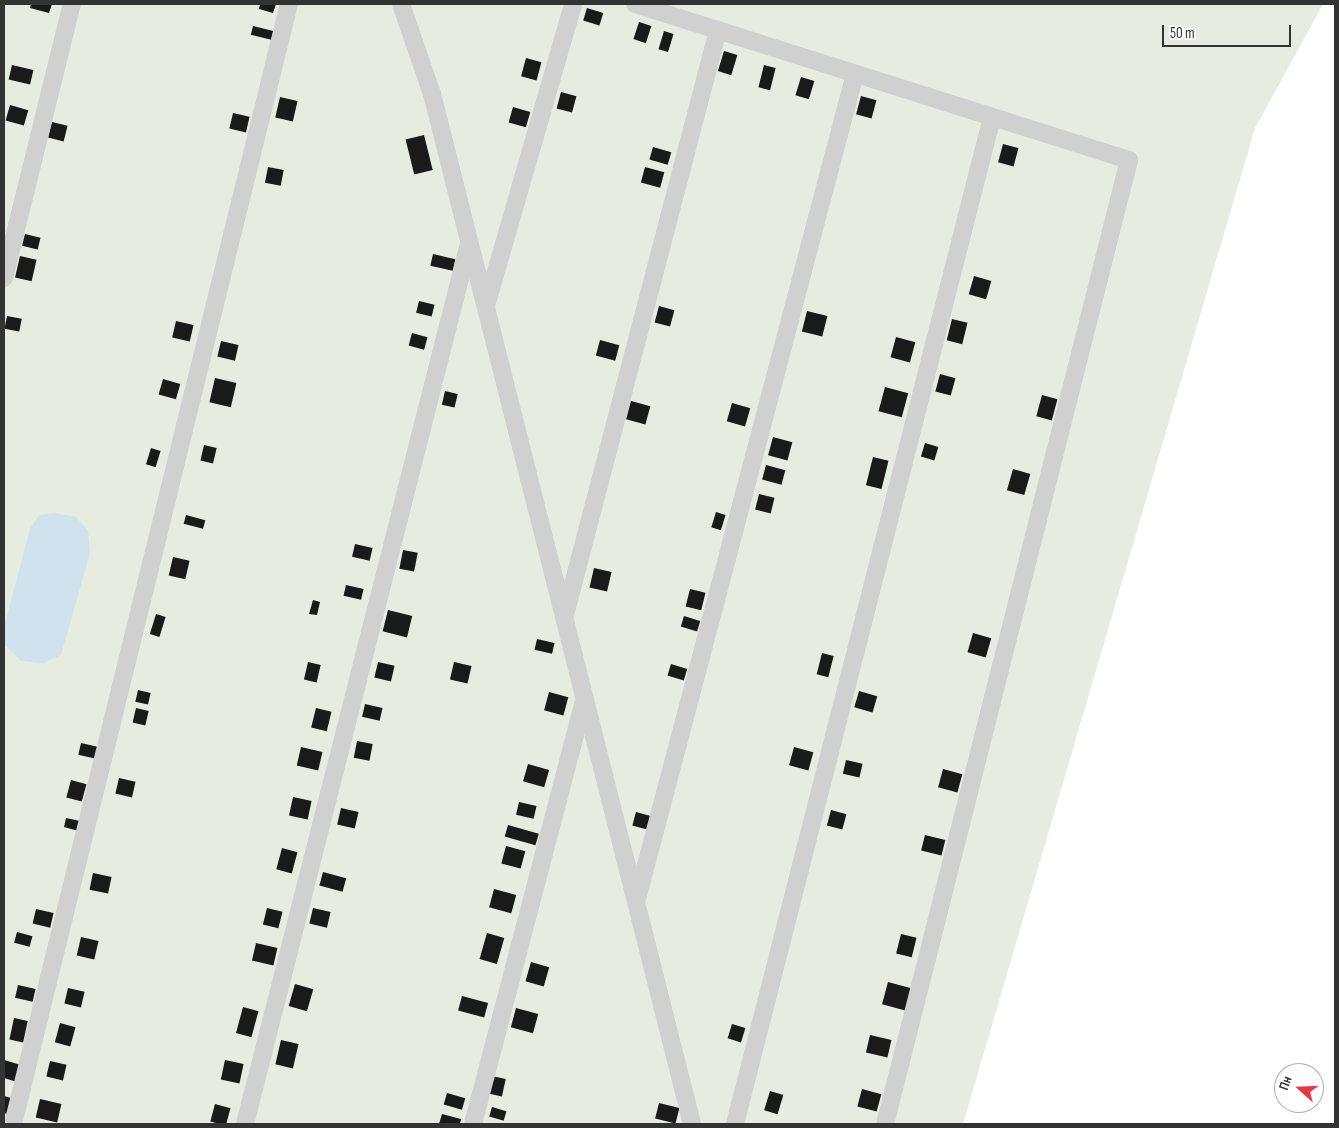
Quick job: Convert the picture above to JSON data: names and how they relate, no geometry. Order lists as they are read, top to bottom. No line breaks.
{"scale_bar":"50 m","north":"left"}
